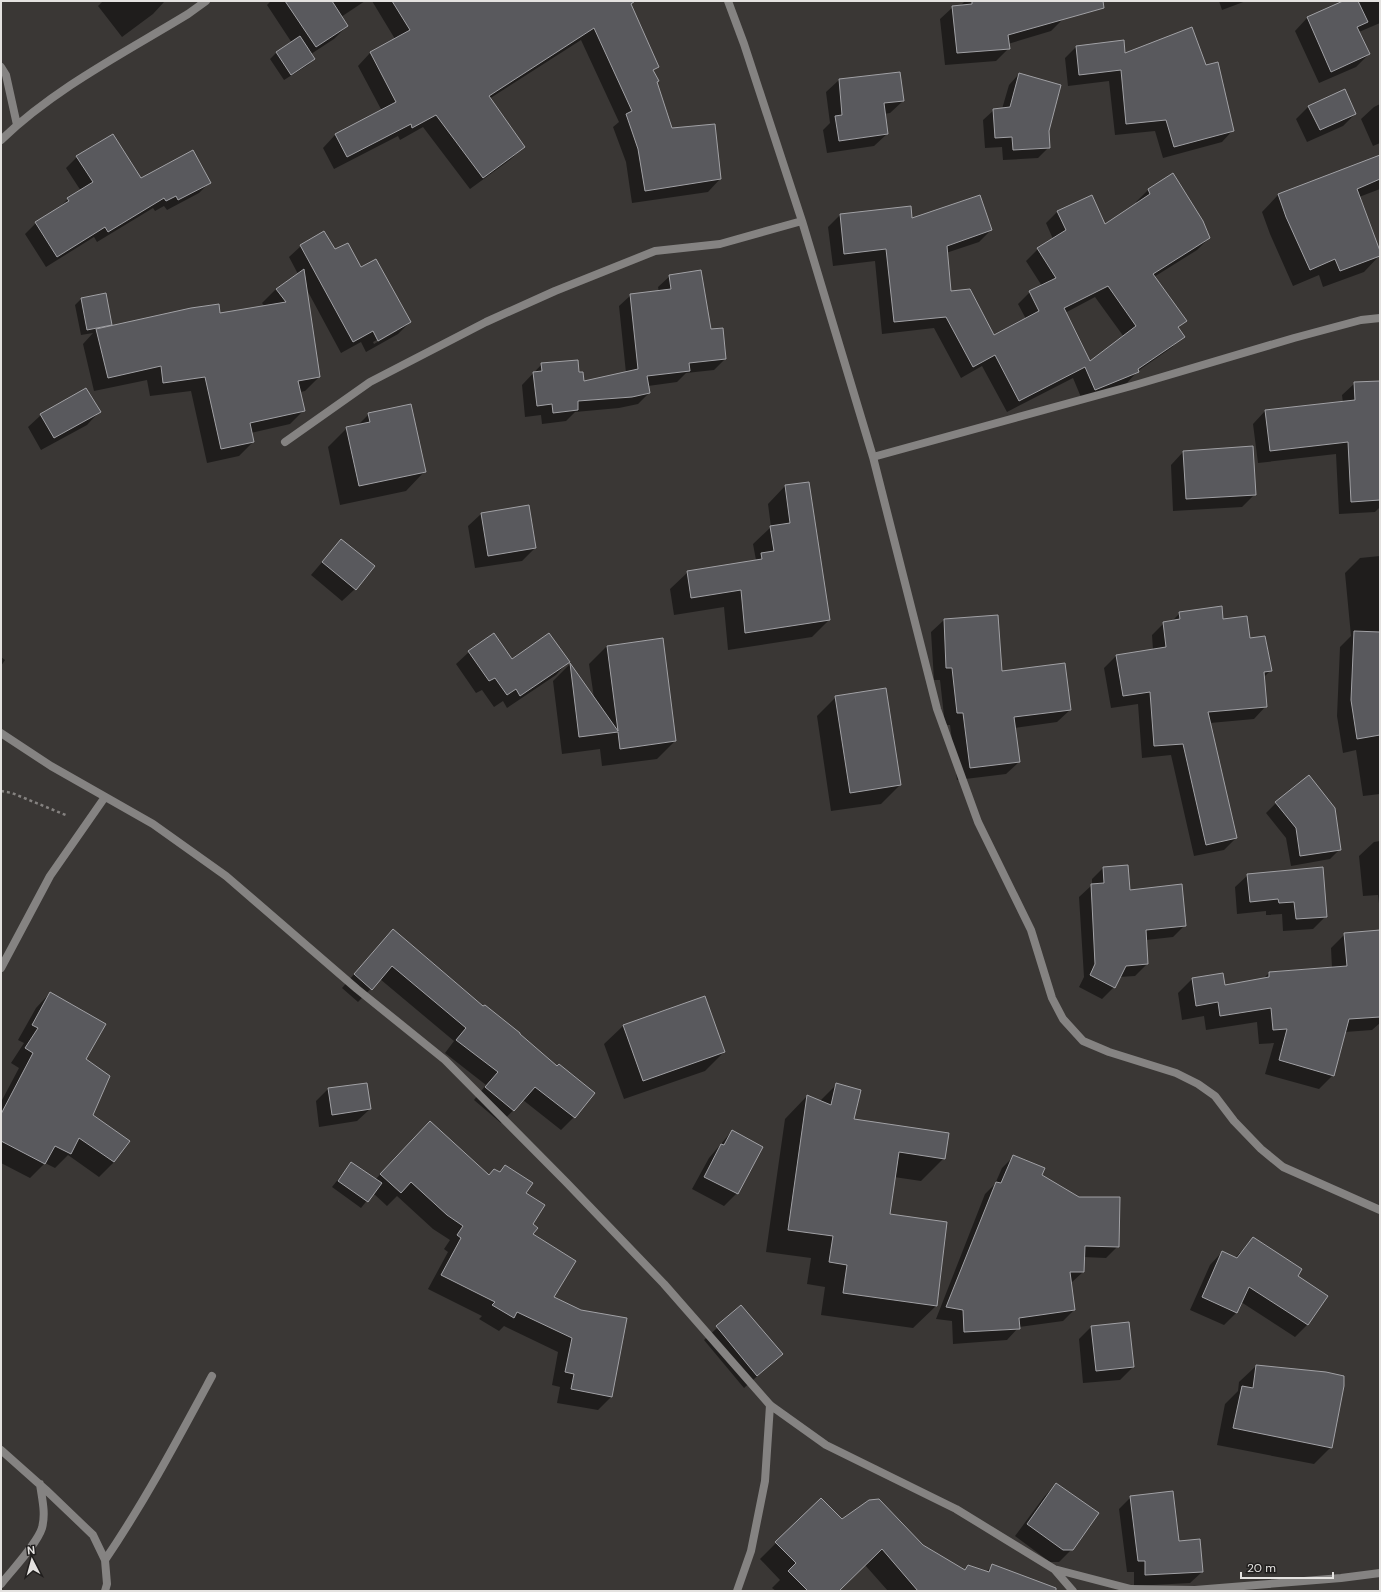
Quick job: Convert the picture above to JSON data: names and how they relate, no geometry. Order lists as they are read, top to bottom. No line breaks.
{"scale_bar":"20 m","north":"top"}
